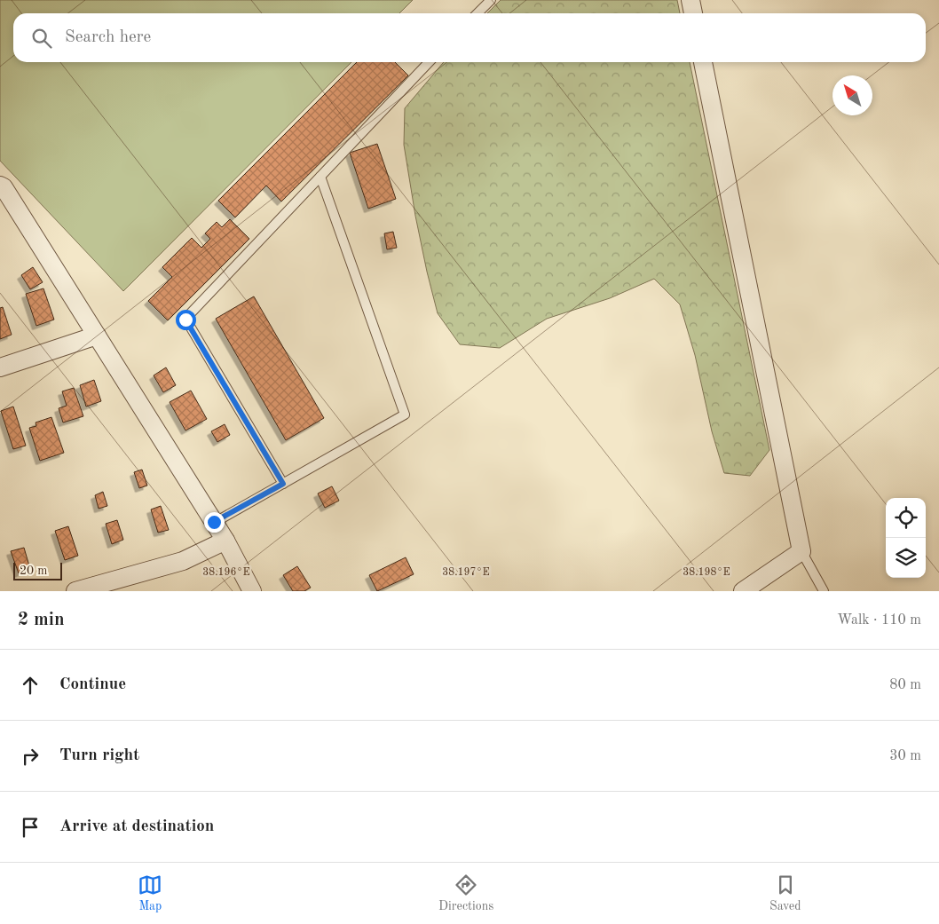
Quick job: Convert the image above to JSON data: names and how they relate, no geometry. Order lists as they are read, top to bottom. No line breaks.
{"scale_bar":"20 m","north":"top left","page":{"search":"Search here","scale":"20 m","heading":["2 min","Walk · 110 m"],"list":[["Continue","80 m"],["Turn right","30 m"],"Arrive at destination"],"nav":["Map","Directions","Saved"]},"coordinates":["38.196°E","38.197°E","38.198°E"]}
